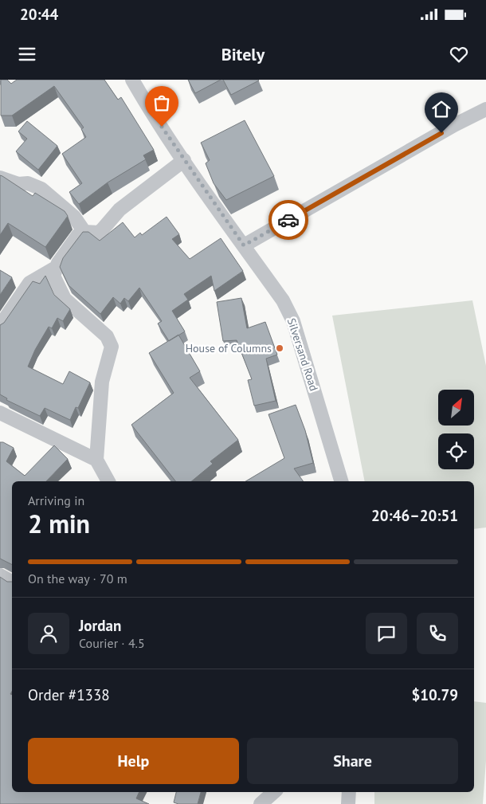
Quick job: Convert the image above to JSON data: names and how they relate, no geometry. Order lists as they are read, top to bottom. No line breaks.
{"streets":{"street":["Silversand Road"]},"places":["House of Columns"],"north":"top right","page":{"status":"20:44","header":"Bitely","heading":["2 min","Arriving in","20:46–20:51"],"panel":["Jordan","Courier · 4.5","Order #1338","$10.79"],"bar":"On the way · 70 m","buttons":["Help","Share"]}}
